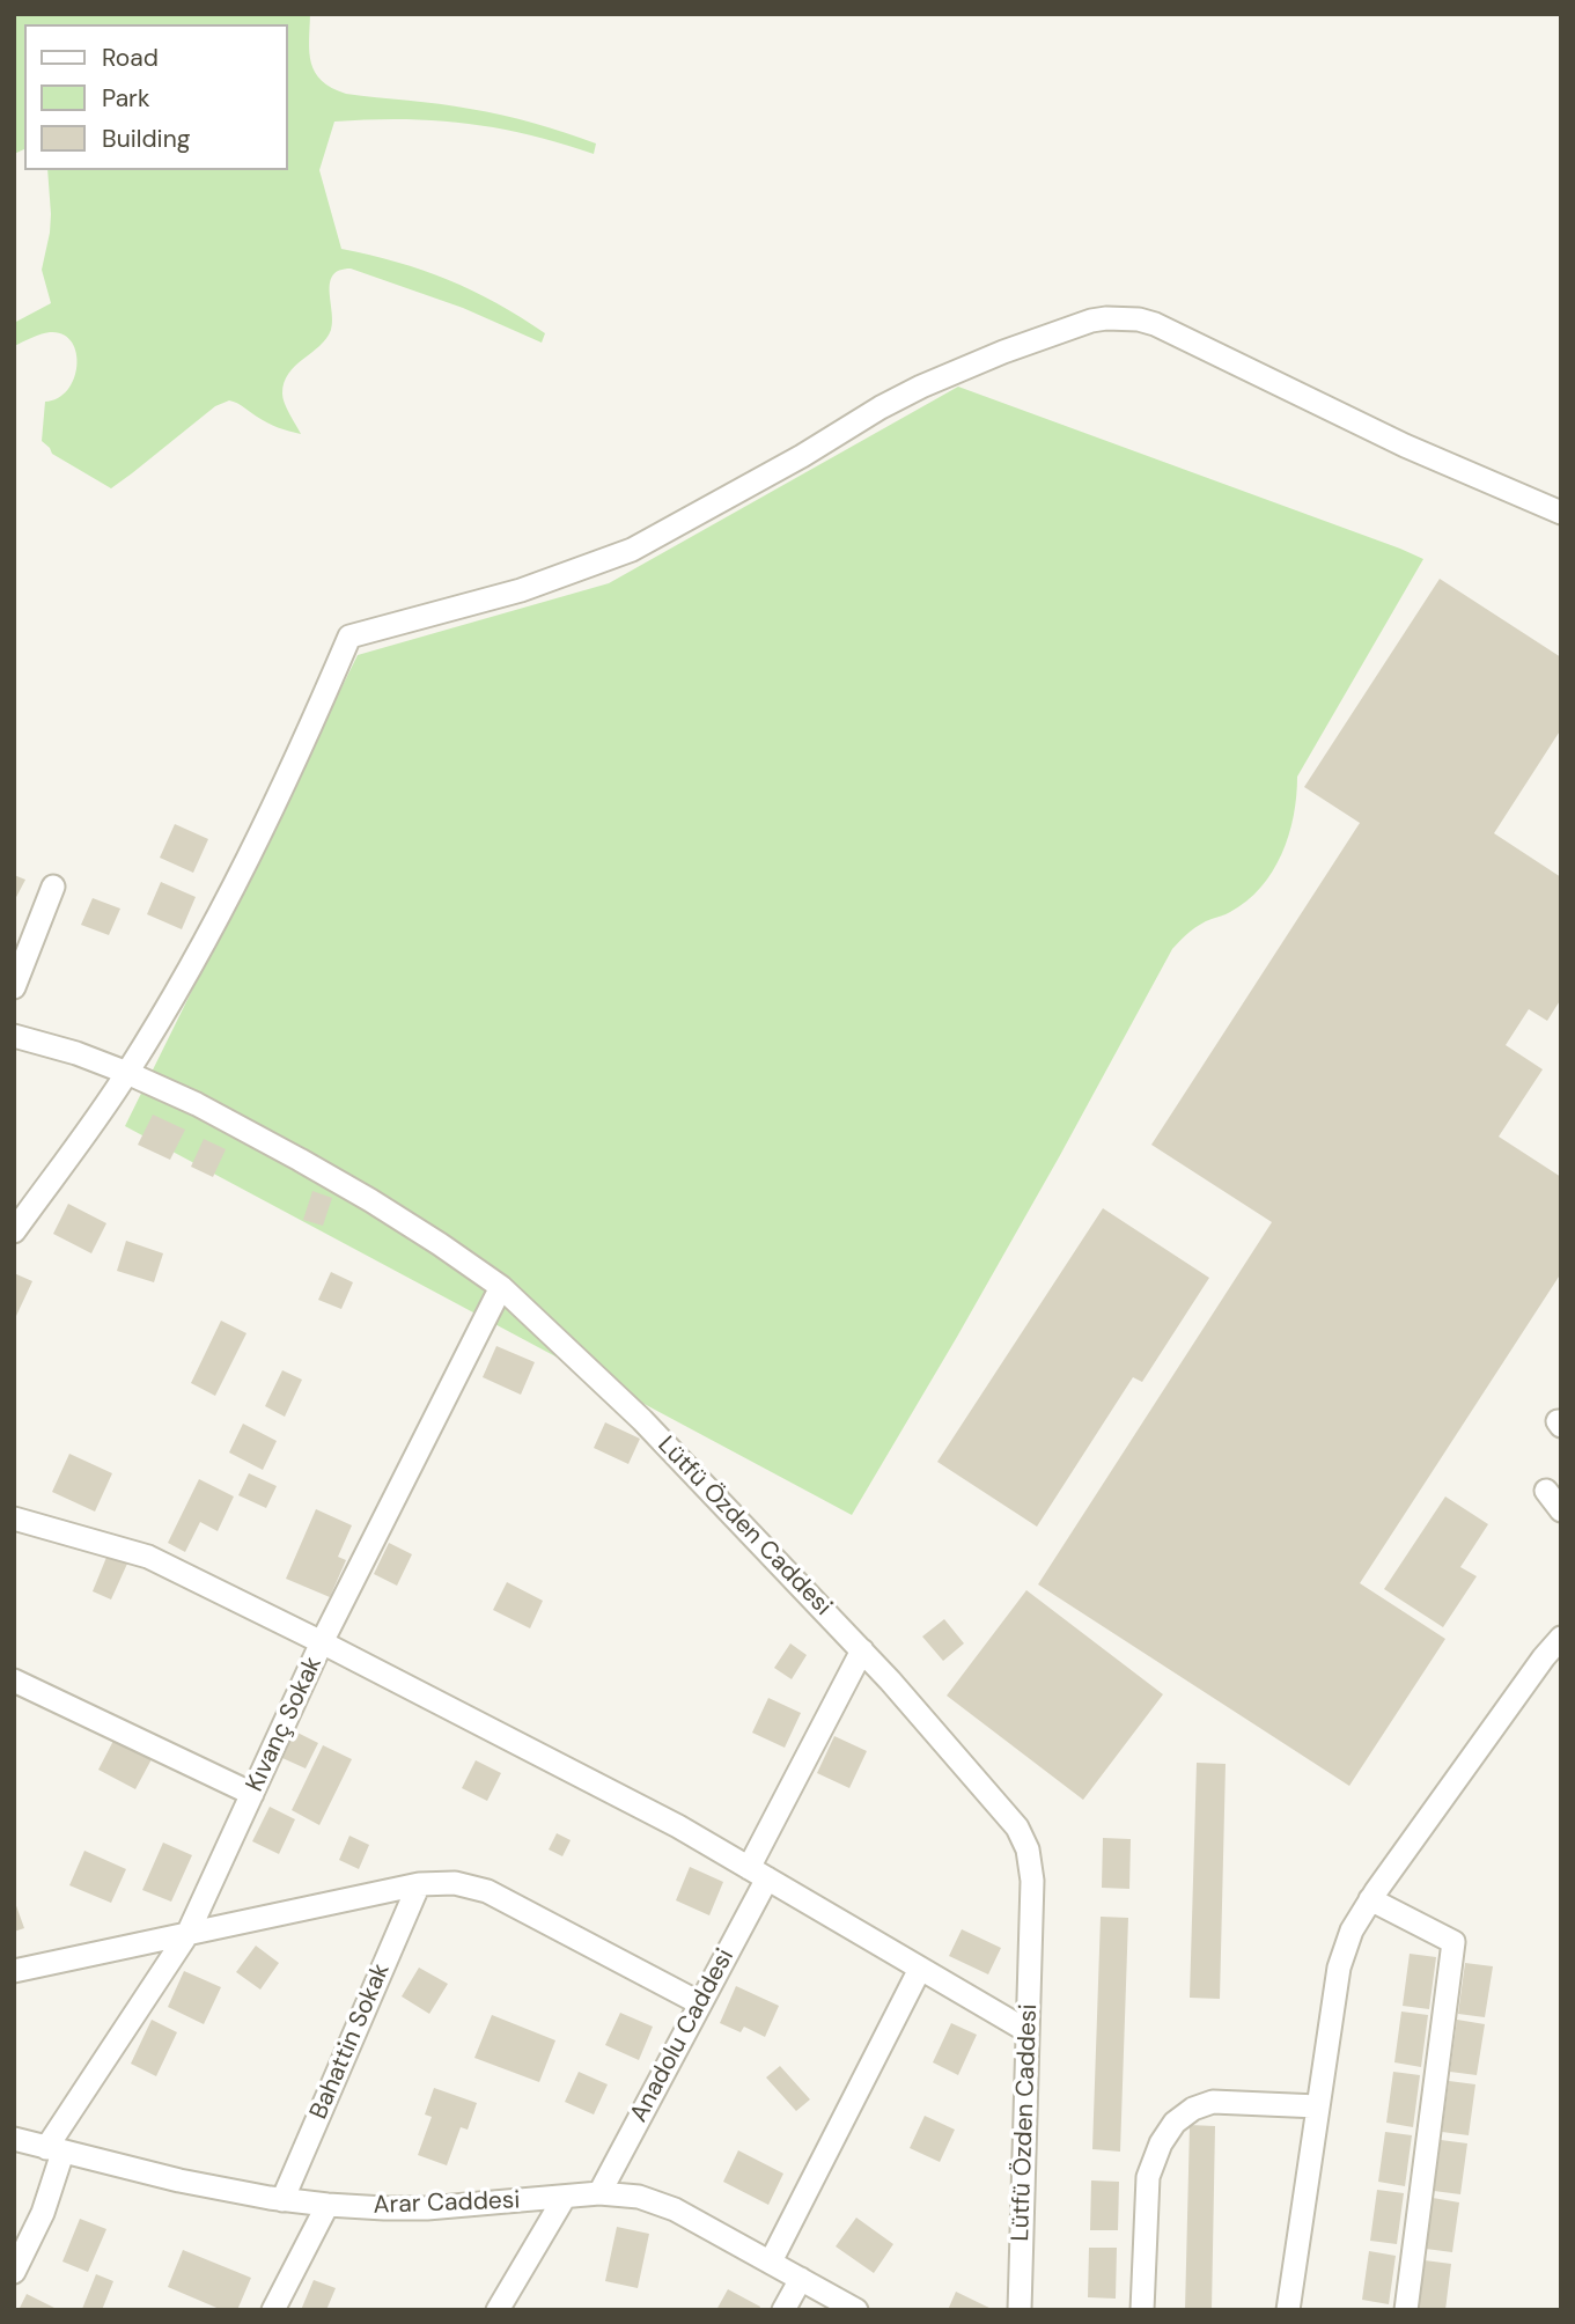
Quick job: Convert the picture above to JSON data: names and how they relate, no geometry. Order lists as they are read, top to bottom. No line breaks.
{"streets":{"street":["Lütfü Özden Caddesi","Kıvanç Sokak","Anadolu Caddesi","Bahattin Sokak","Arar Caddesi"]},"crossings":[["Lütfü Özden Caddesi","Kıvanç Sokak"],["Lütfü Özden Caddesi","Anadolu Caddesi"],["Kıvanç Sokak","Arar Caddesi"],["Anadolu Caddesi","Arar Caddesi"],["Bahattin Sokak","Arar Caddesi"]],"legend":["Road","Park","Building"]}
